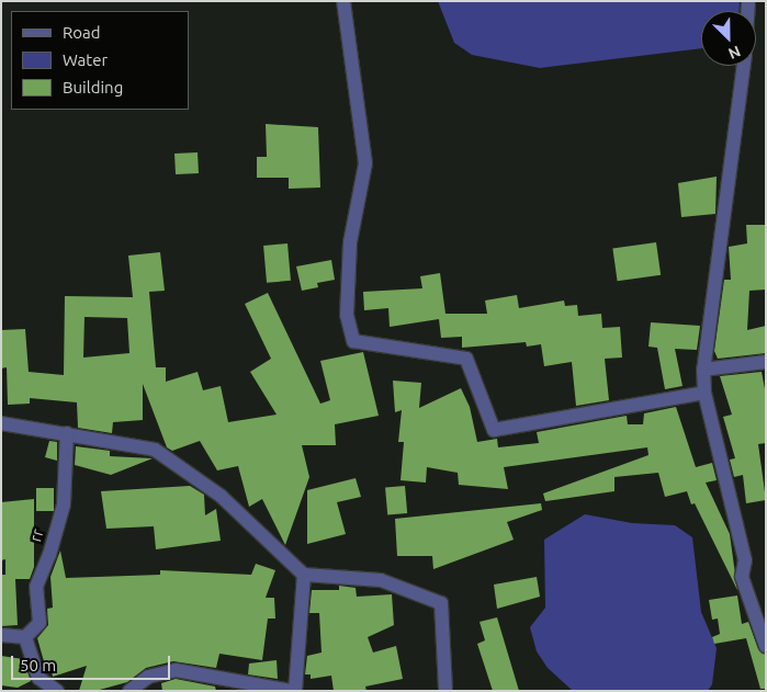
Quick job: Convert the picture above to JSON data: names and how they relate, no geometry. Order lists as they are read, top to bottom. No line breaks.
{"streets":{"street":["rr"]},"legend":["Road","Water","Building"],"scale_bar":"50 m","north":"bottom right"}
